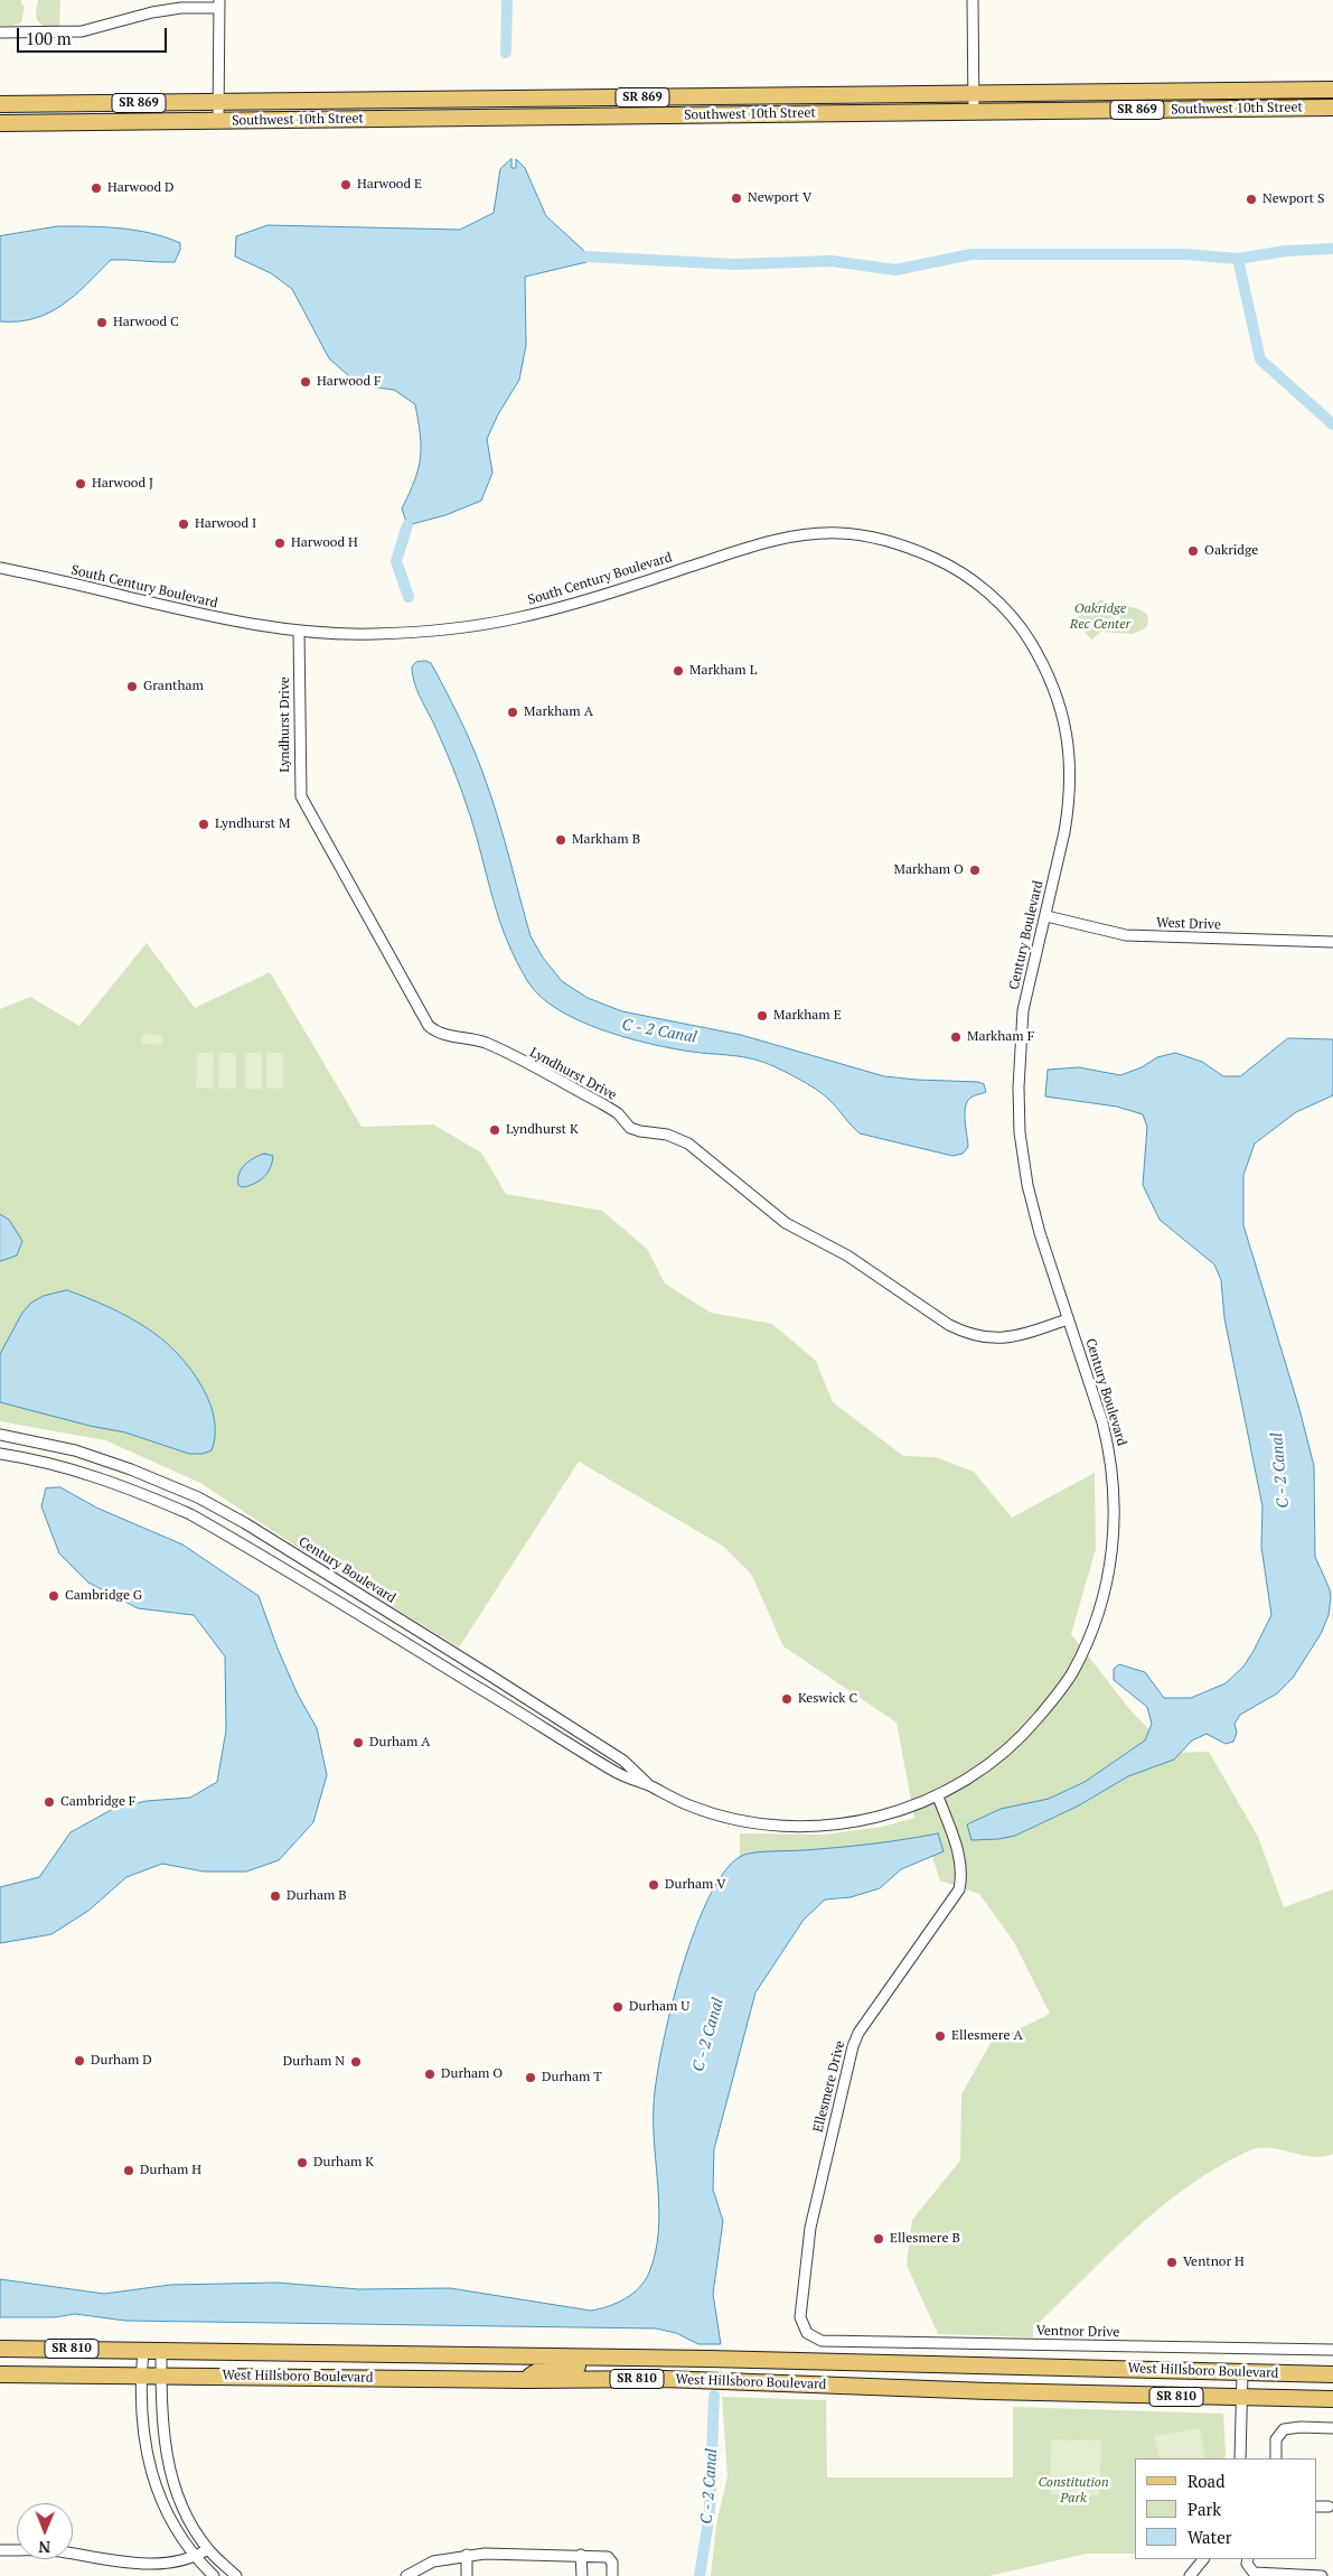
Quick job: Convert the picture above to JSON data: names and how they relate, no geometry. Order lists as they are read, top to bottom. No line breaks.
{"streets":{"main road":["SR 869","Southwest 10th Street","SR 810","West Hillsboro Boulevard"],"street":["South Century Boulevard","Lyndhurst Drive","West Drive","Century Boulevard","Ellesmere Drive","Ventnor Drive"]},"crossings":[["South Century Boulevard","Lyndhurst Drive"],["South Century Boulevard","Century Boulevard"],["Lyndhurst Drive","Century Boulevard"],["West Drive","Century Boulevard"],["Century Boulevard","Ellesmere Drive"],["Ellesmere Drive","Ventnor Drive"]],"water":["C - 2 Canal"],"parks":["Oakridge Rec Center","Constitution Park"],"places":["Harwood E","Harwood D","Newport V","Newport S","Harwood C","Harwood F","Harwood J","Harwood I","Harwood H","Oakridge","Markham L","Grantham","Markham A","Lyndhurst M","Markham B","Markham O","Markham E","Markham F","Lyndhurst K","Cambridge G","Keswick C","Durham A","Cambridge F","Durham V","Durham B","Durham U","Ellesmere A","Durham D","Durham N","Durham O","Durham T","Durham K","Durham H","Ellesmere B","Ventnor H"],"legend":["Road","Park","Water"],"scale_bar":"100 m","north":"bottom"}
